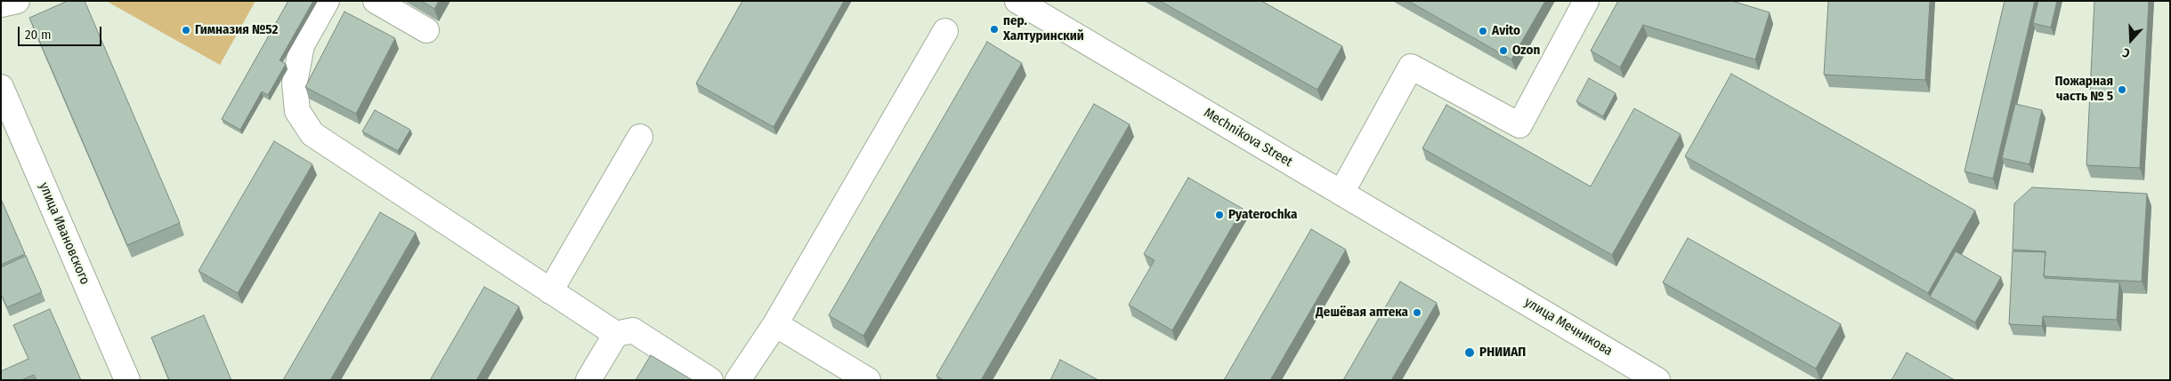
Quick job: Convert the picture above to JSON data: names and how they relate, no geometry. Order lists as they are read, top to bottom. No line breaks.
{"streets":{"main road":["Mechnikova Street","улица Ивановского","улица Мечникова"]},"crossings":[["Mechnikova Street","улица Мечникова"]],"places":["пер. Халтуринский","Гимназия №52","Avito","Ozon","Пожарная часть № 5","Pyaterochka","Дешёвая аптека","РНИИАП"],"scale_bar":"20 m","north":"bottom"}
